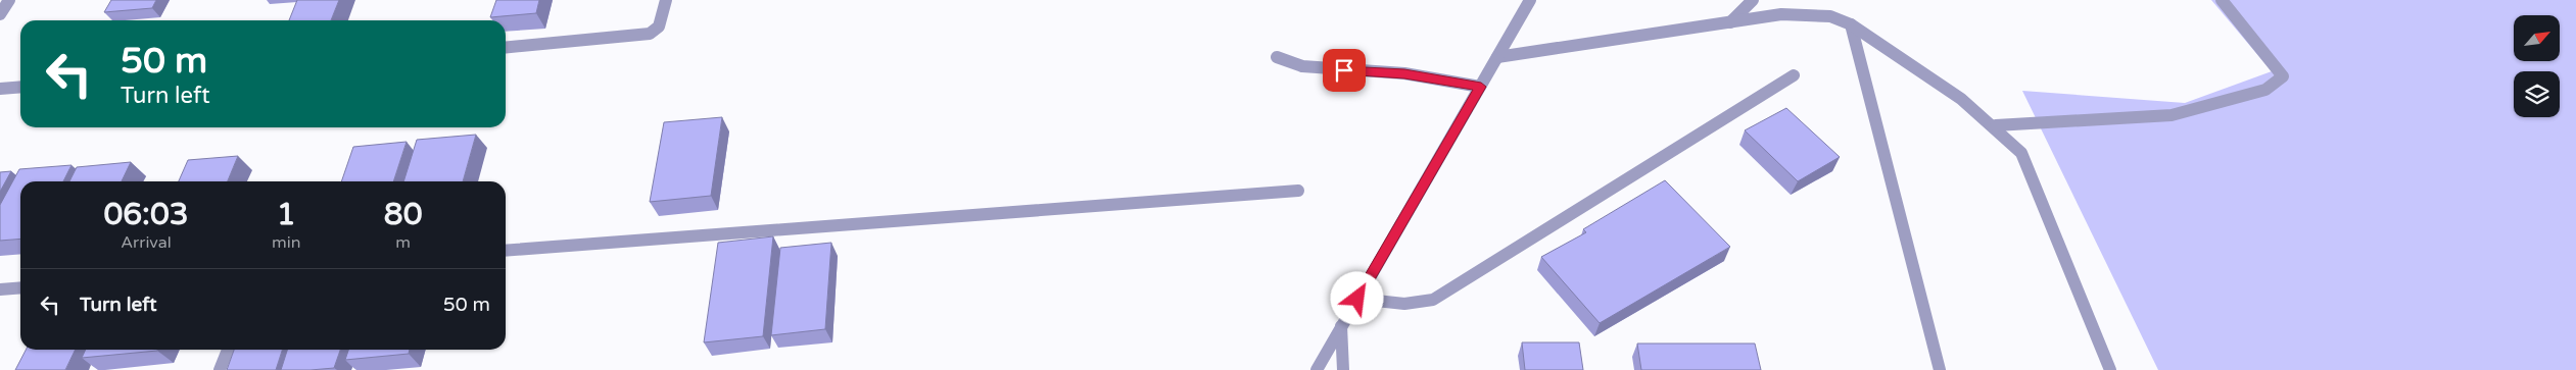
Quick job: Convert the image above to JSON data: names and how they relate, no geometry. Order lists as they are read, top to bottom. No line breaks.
{"north":"top right","page":{"turn":["50 m","Turn left"],"eta":["06:03","Arrival","1","min","80","m"],"list":[{"name":"Turn left","value":"50 m"}]}}
